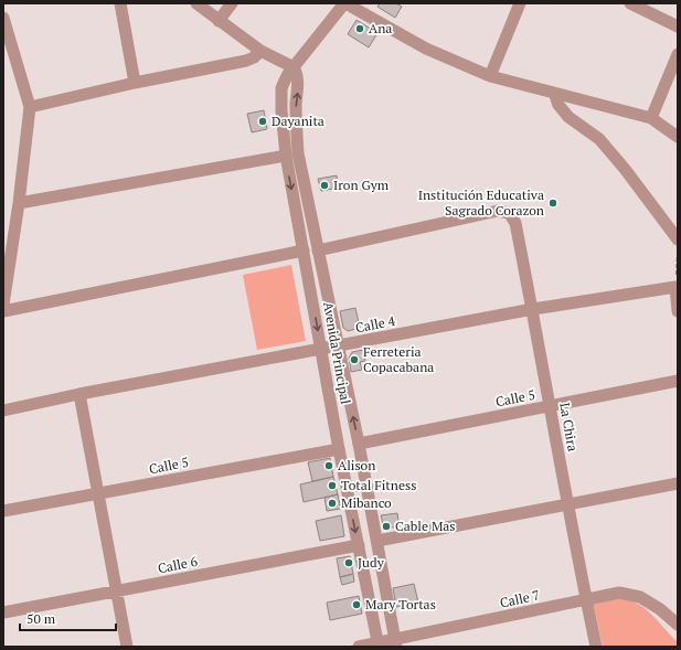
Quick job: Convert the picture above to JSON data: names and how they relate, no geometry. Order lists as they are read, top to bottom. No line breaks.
{"streets":{"street":["Calle 4","Avenida Principal","Calle 5","La Chira","Calle 6","Calle 7"]},"crossings":[["Calle 4","Avenida Principal"],["Calle 4","La Chira"],["Avenida Principal","Calle 5"],["Avenida Principal","La Chira"],["Avenida Principal","Calle 6"],["Avenida Principal","Calle 7"],["Calle 5","La Chira"],["La Chira","Calle 7"]],"places":["Ana","Dayanita","Iron Gym","Institución Educativa Sagrado Corazon","Ferreteria Copacabana","Alison","Total Fitness","Mibanco","Cable Mas","Judy","Mary Tortas"],"scale_bar":"50 m"}
